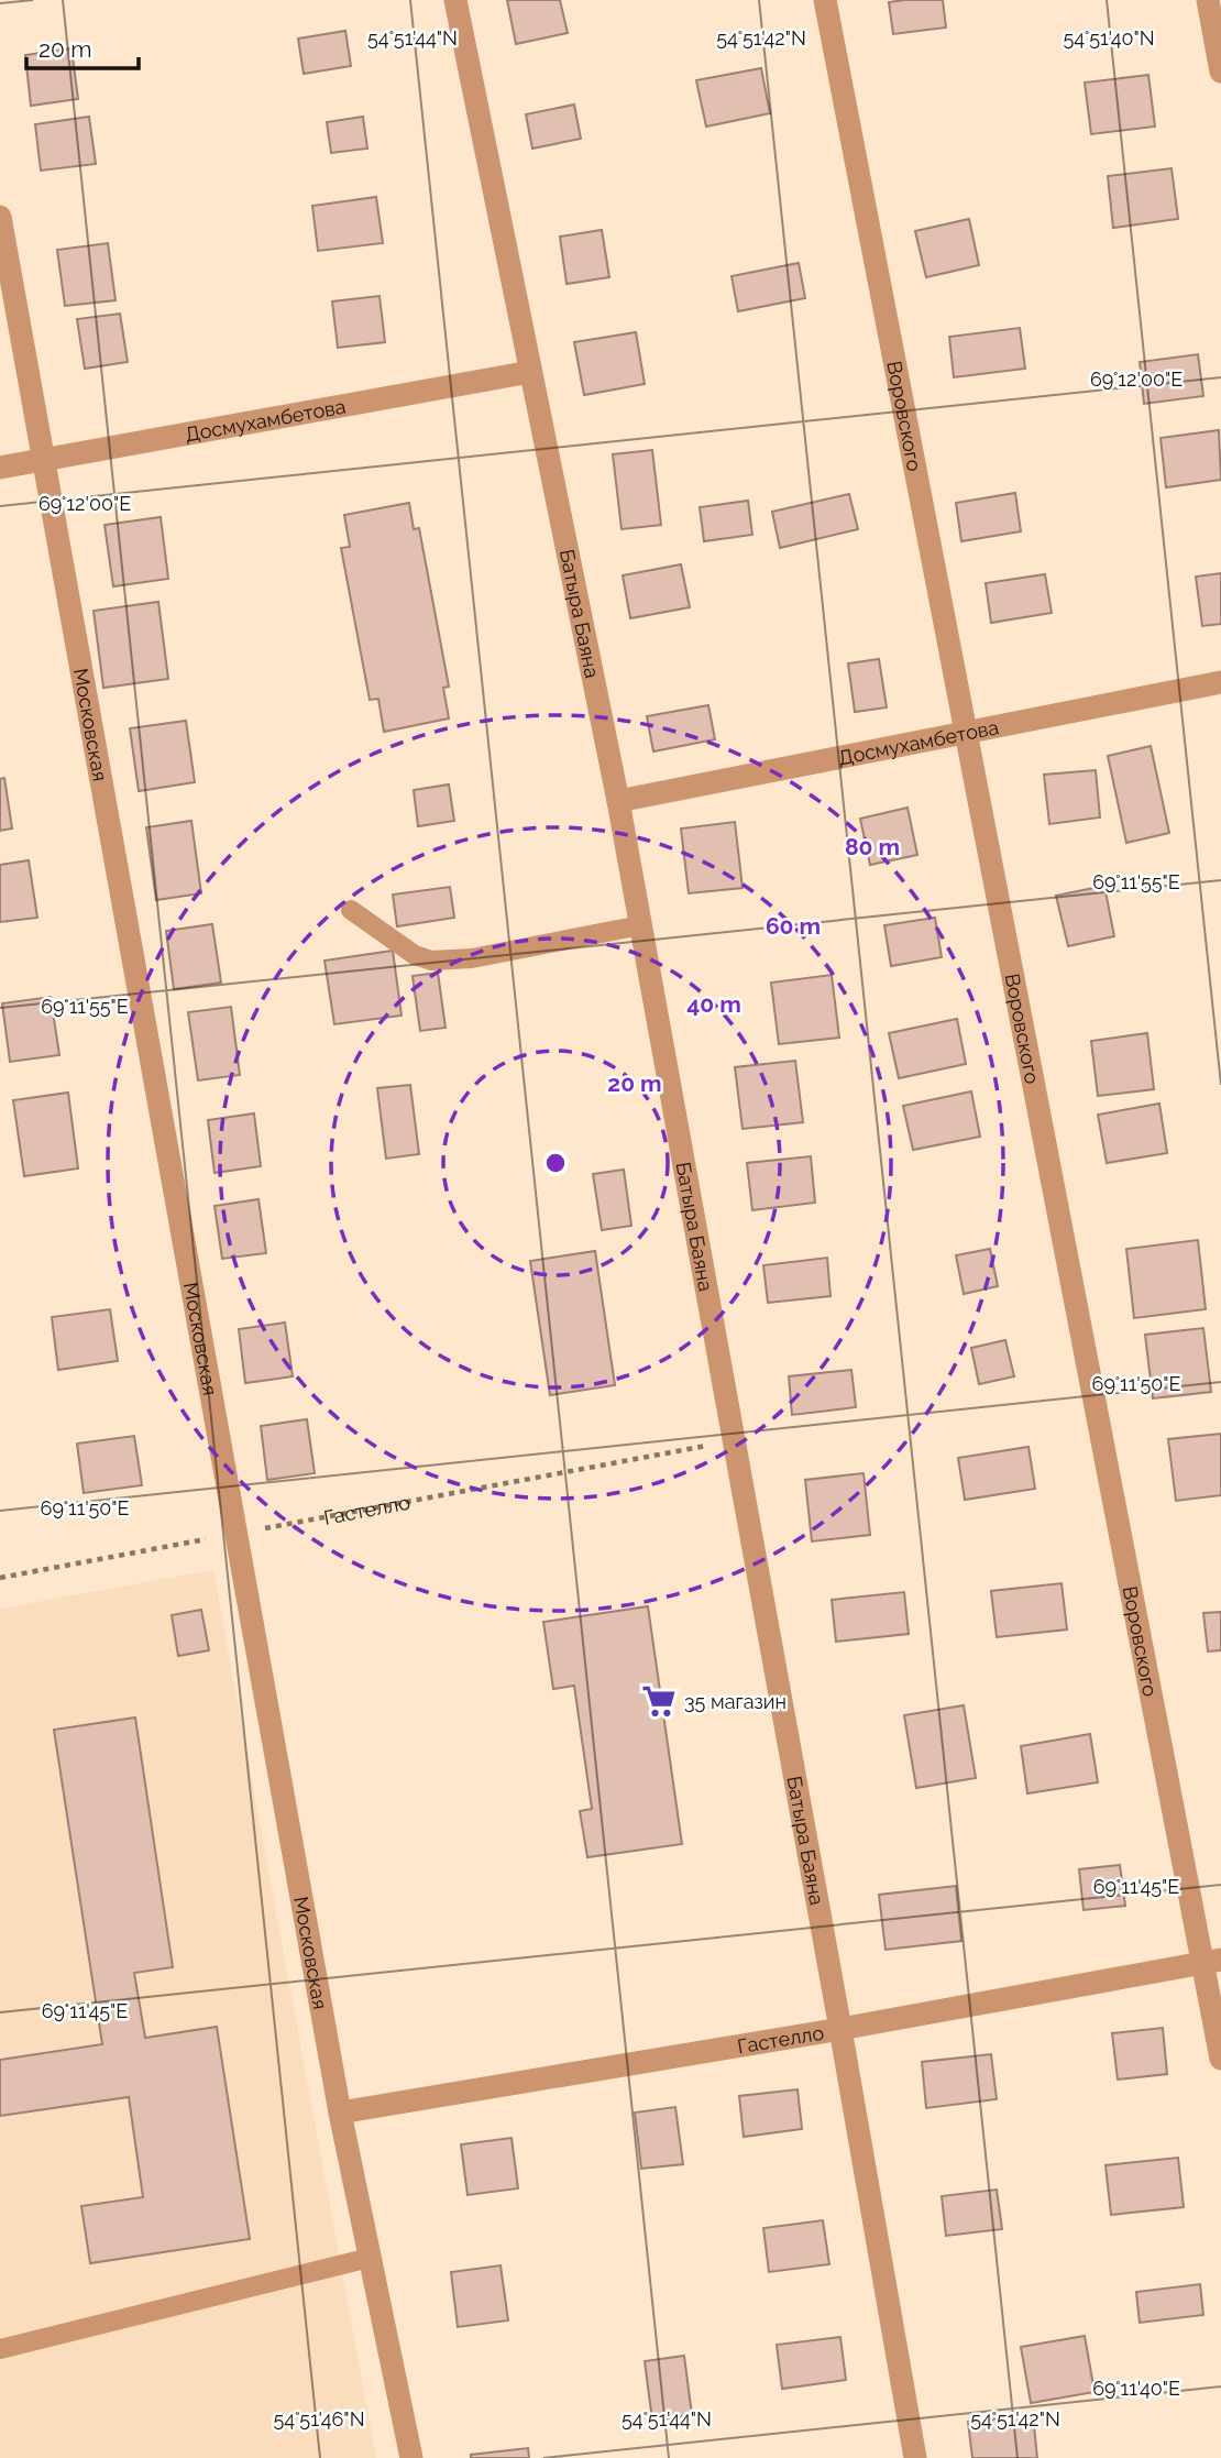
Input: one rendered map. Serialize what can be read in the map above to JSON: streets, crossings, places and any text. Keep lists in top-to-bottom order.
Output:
{
  "streets": {
    "street": [
      "Воровского",
      "Досмухамбетова",
      "Батыра Баяна",
      "Московская",
      "Гастелло"
    ]
  },
  "crossings": [
    ["Воровского", "Досмухамбетова"],
    ["Воровского", "Гастелло"],
    ["Досмухамбетова", "Батыра Баяна"],
    ["Досмухамбетова", "Московская"],
    ["Батыра Баяна", "Гастелло"],
    ["Московская", "Гастелло"]
  ],
  "places": {
    "supermarket": ["35 магазин"]
  },
  "scale_bar": "20 m",
  "coordinates": [
    "54°51'44\"N",
    "54°51'42\"N",
    "54°51'40\"N",
    "69°12'00\"E",
    "69°11'55\"E",
    "69°11'50\"E",
    "69°11'45\"E",
    "69°11'40\"E",
    "54°51'46\"N"
  ],
  "rings": [
    "80 m",
    "60 m",
    "40 m",
    "20 m"
  ]
}
